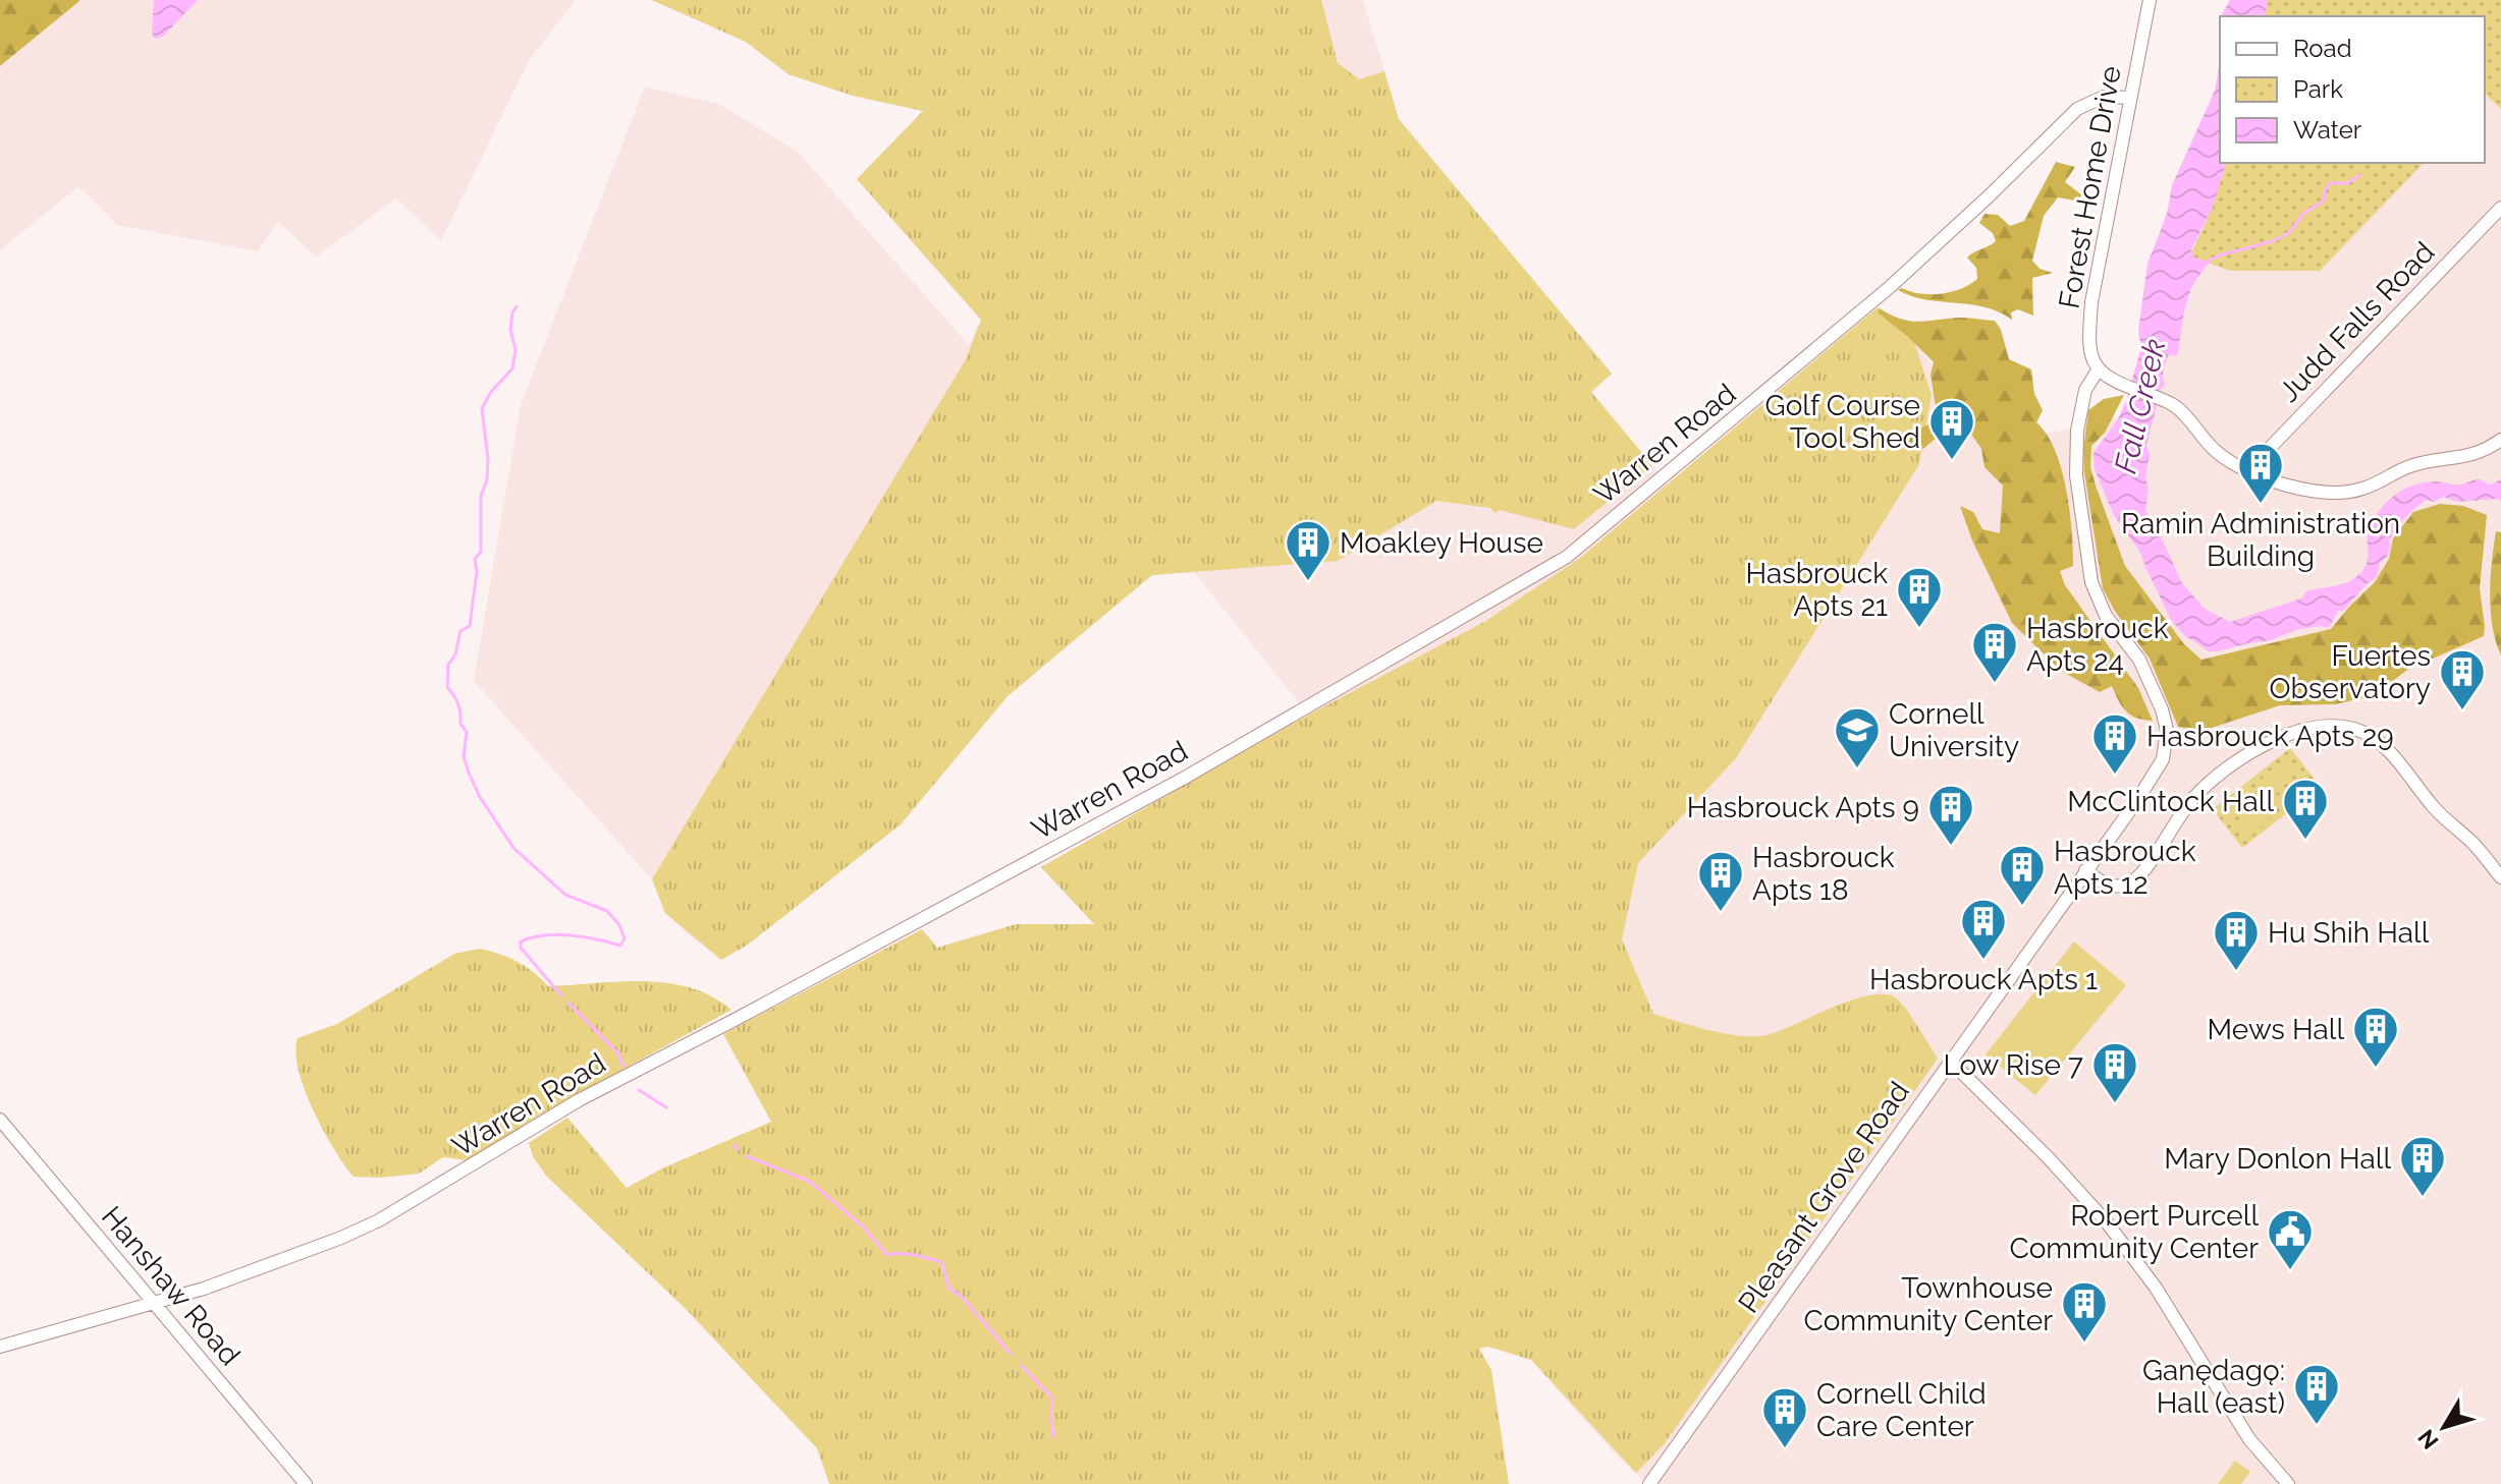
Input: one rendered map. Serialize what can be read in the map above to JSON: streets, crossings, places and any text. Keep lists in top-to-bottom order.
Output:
{
  "streets": {
    "street": [
      "Forest Home Drive",
      "Judd Falls Road",
      "Warren Road",
      "Pleasant Grove Road",
      "Hanshaw Road"
    ]
  },
  "crossings": [
    ["Forest Home Drive", "Warren Road"],
    ["Forest Home Drive", "Pleasant Grove Road"],
    ["Warren Road", "Hanshaw Road"]
  ],
  "water": ["Fall Creek"],
  "places": {
    "building": [
      "Golf Course Tool Shed",
      "Ramin Administration Building",
      "Moakley House",
      "Hasbrouck Apts 21",
      "Hasbrouck Apts 24",
      "Fuertes Observatory",
      "Hasbrouck Apts 29",
      "McClintock Hall",
      "Hasbrouck Apts 9",
      "Hasbrouck Apts 12",
      "Hasbrouck Apts 18",
      "Hasbrouck Apts 1",
      "Hu Shih Hall",
      "Mews Hall",
      "Low Rise 7",
      "Mary Donlon Hall",
      "Townhouse Community Center",
      "Ganędagǫ: Hall (east)",
      "Cornell Child Care Center"
    ],
    "school or university": ["Cornell University"],
    "public building": ["Robert Purcell Community Center"]
  },
  "legend": ["Road", "Park", "Water"],
  "north": "bottom left"
}
